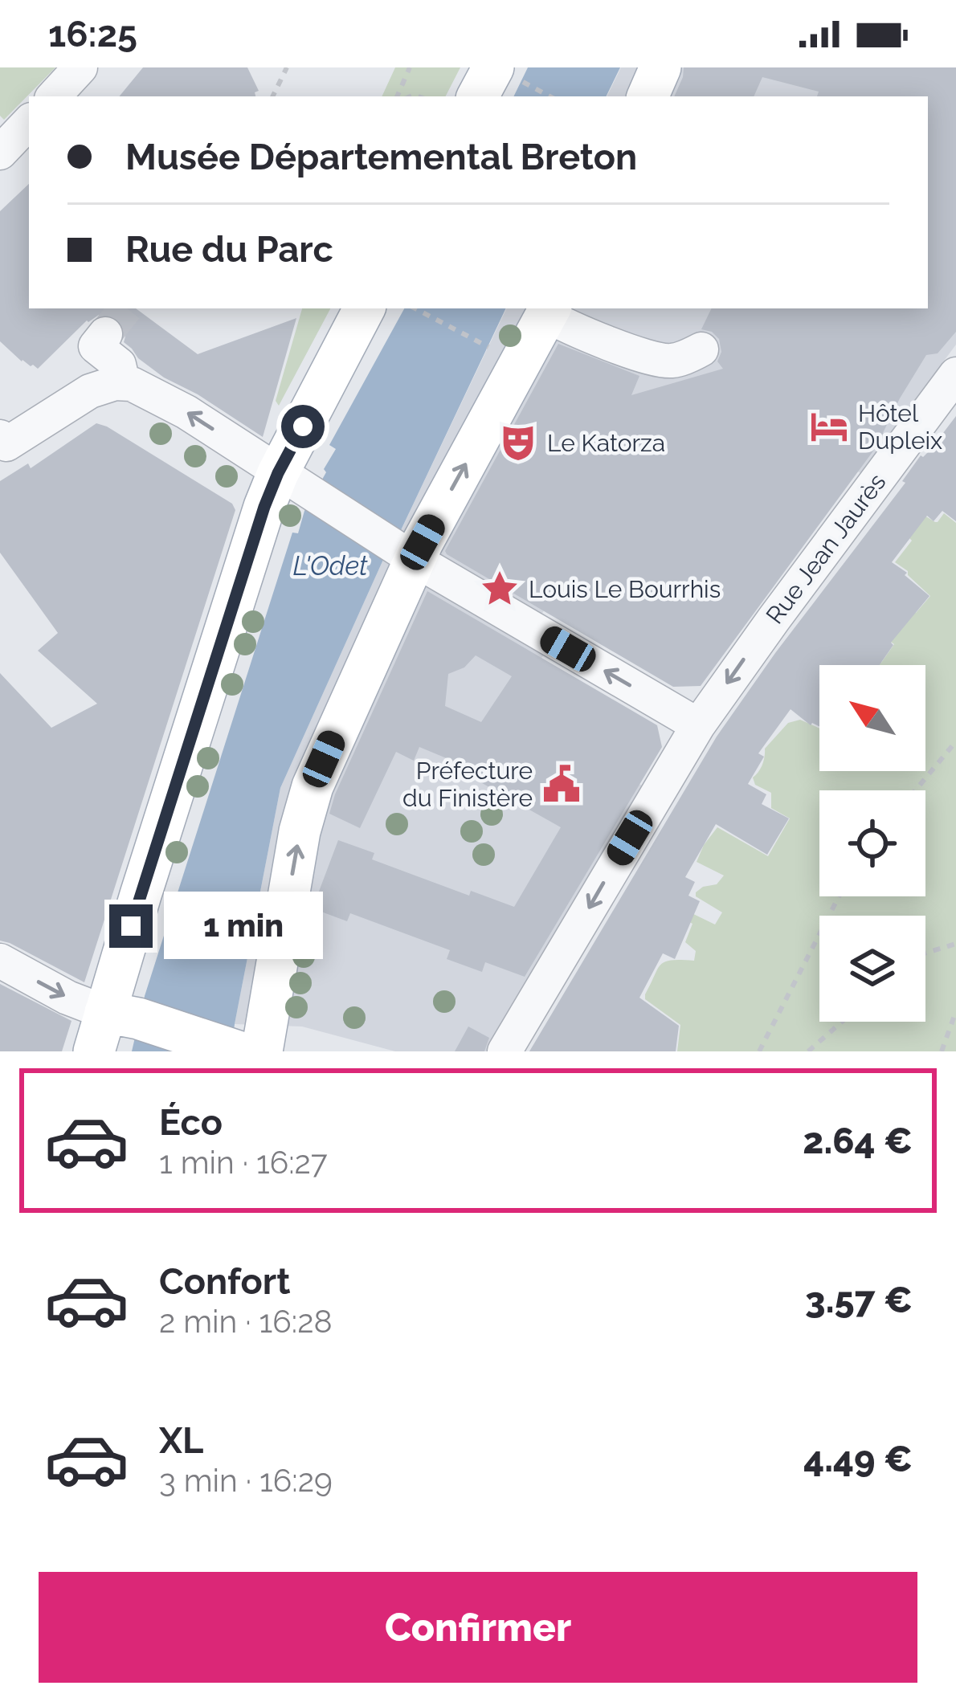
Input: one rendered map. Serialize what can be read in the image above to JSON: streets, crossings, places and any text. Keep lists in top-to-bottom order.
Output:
{
  "streets": {
    "street": ["Rue Jean Jaurès"]
  },
  "one_way": ["Rue Jean Jaurès"],
  "water": ["L'Odet"],
  "places": {
    "hotel": ["Hôtel Dupleix"],
    "theatre": ["Le Katorza"],
    "place": ["Louis Le Bourrhis"],
    "public building": ["Préfecture du Finistère"]
  },
  "north": "top left",
  "page": {
    "status": "16:25",
    "banner": ["Musée Départemental Breton", "Rue du Parc"],
    "bubble": "1 min",
    "list": [
      {
        "name": "Éco",
        "note": "1 min · 16:27",
        "value": "2.64 €"
      },
      {
        "name": "Confort",
        "note": "2 min · 16:28",
        "value": "3.57 €"
      },
      {
        "name": "XL",
        "note": "3 min · 16:29",
        "value": "4.49 €"
      }
    ],
    "buttons": "Confirmer"
  }
}
